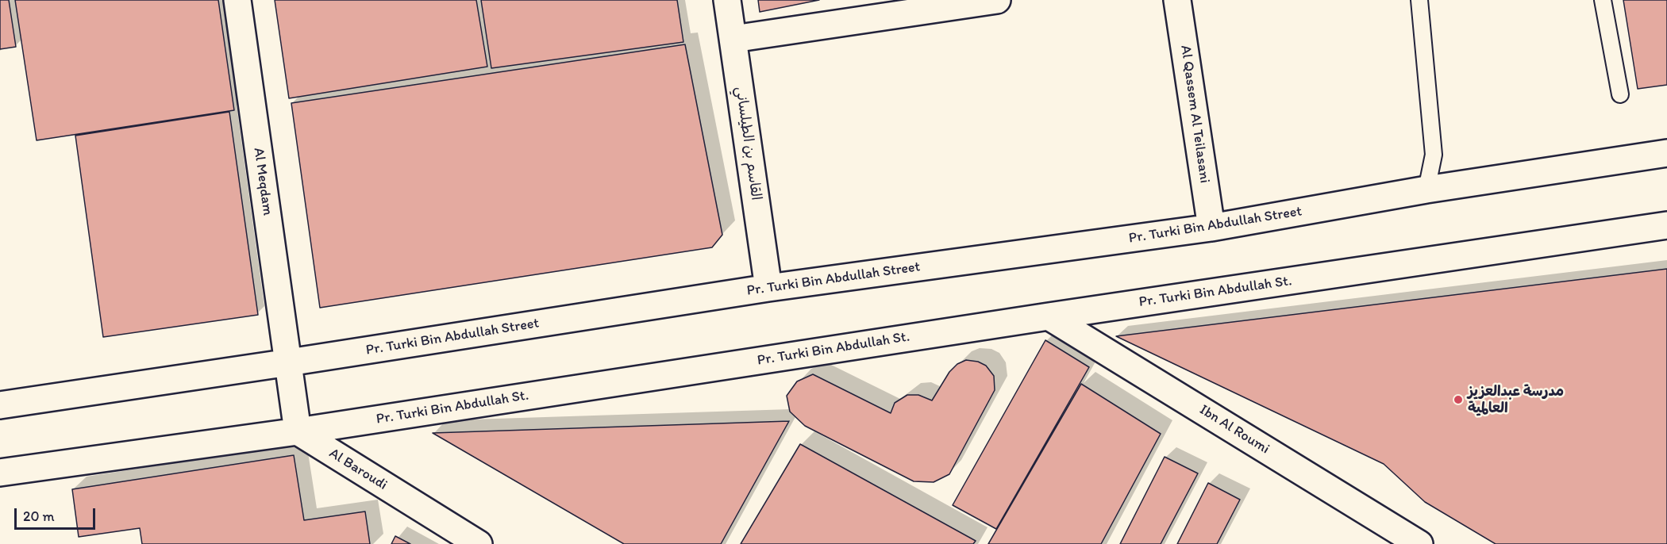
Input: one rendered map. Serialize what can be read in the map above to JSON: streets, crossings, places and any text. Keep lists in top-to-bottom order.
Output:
{
  "streets": {
    "street": [
      "Al Qassem Al Teilasani",
      "القاسم بن الطيلساني",
      "Al Meqdam",
      "Pr. Turki Bin Abdullah Street",
      "Pr. Turki Bin Abdullah St.",
      "Ibn Al Roumi",
      "Al Baroudi"
    ]
  },
  "crossings": [
    ["Al Qassem Al Teilasani", "Pr. Turki Bin Abdullah Street"],
    ["القاسم بن الطيلساني", "Pr. Turki Bin Abdullah Street"],
    ["Al Meqdam", "Pr. Turki Bin Abdullah Street"],
    ["Pr. Turki Bin Abdullah St.", "Ibn Al Roumi"],
    ["Pr. Turki Bin Abdullah St.", "Al Baroudi"]
  ],
  "places": ["مدرسة عبدالعزيز العالمية"],
  "scale_bar": "20 m"
}
